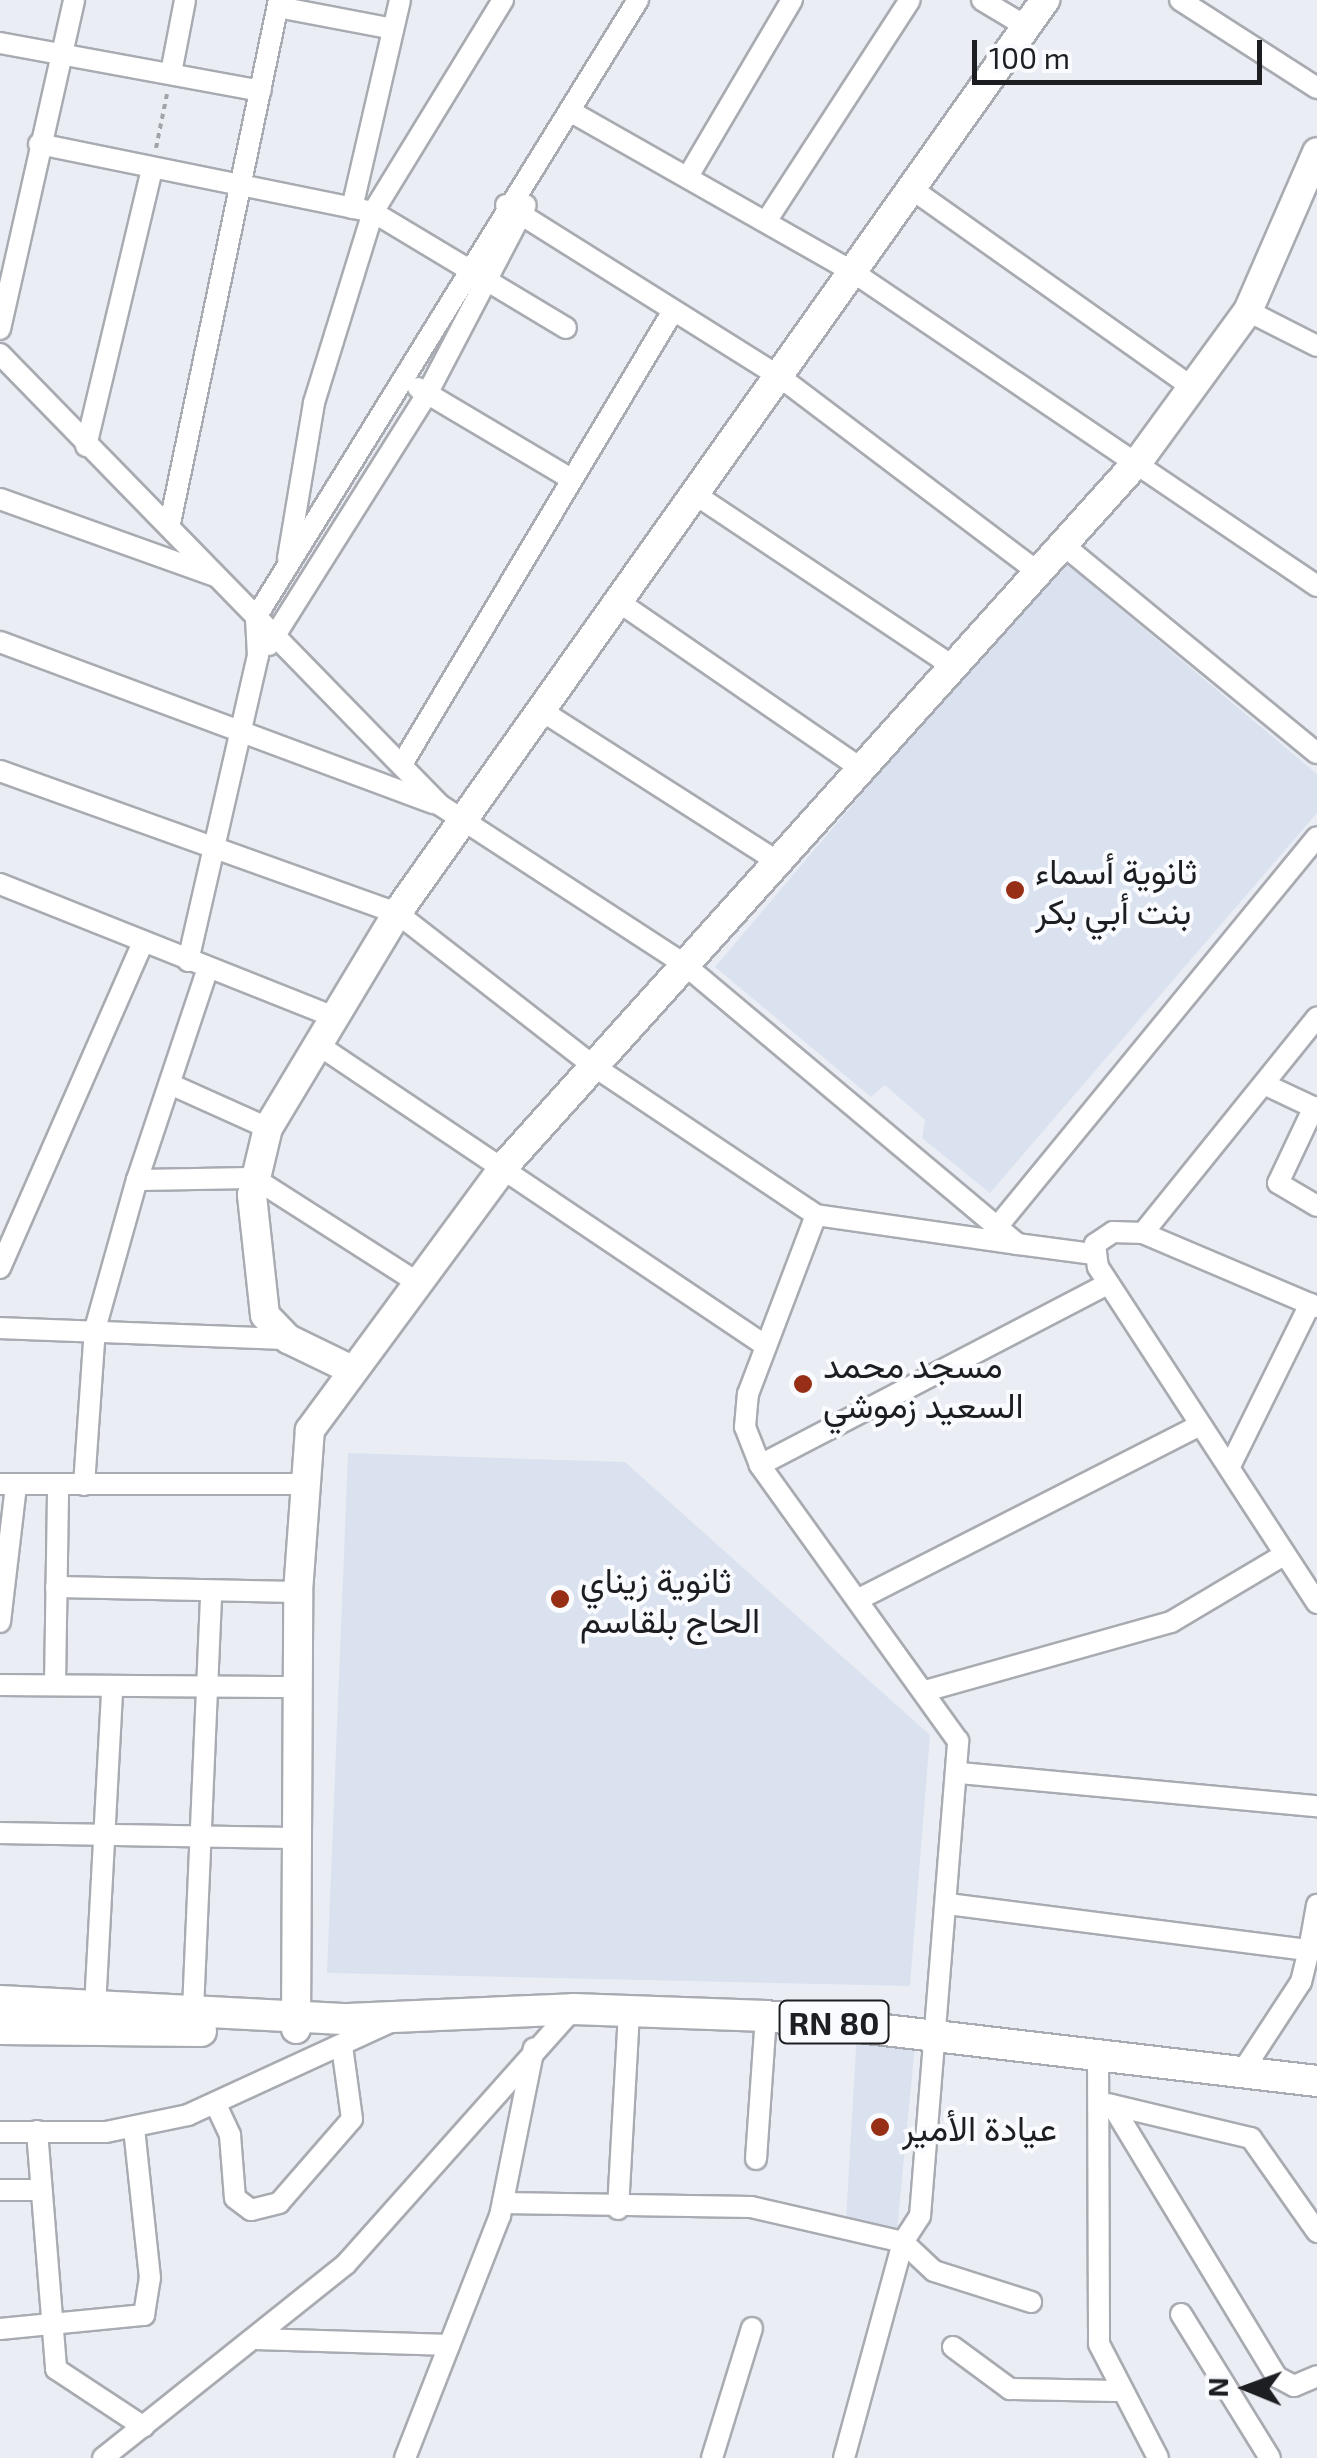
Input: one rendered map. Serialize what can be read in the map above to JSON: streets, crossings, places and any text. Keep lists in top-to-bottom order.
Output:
{
  "streets": {
    "main road": ["RN 80"]
  },
  "places": [
    "ثانوية أسماء بنت أبي بكر",
    "مسجد محمد السعيد زموشي",
    "ثانوية زيناي الحاج بلقاسم",
    "عيادة الأمير"
  ],
  "scale_bar": "100 m",
  "north": "left"
}
